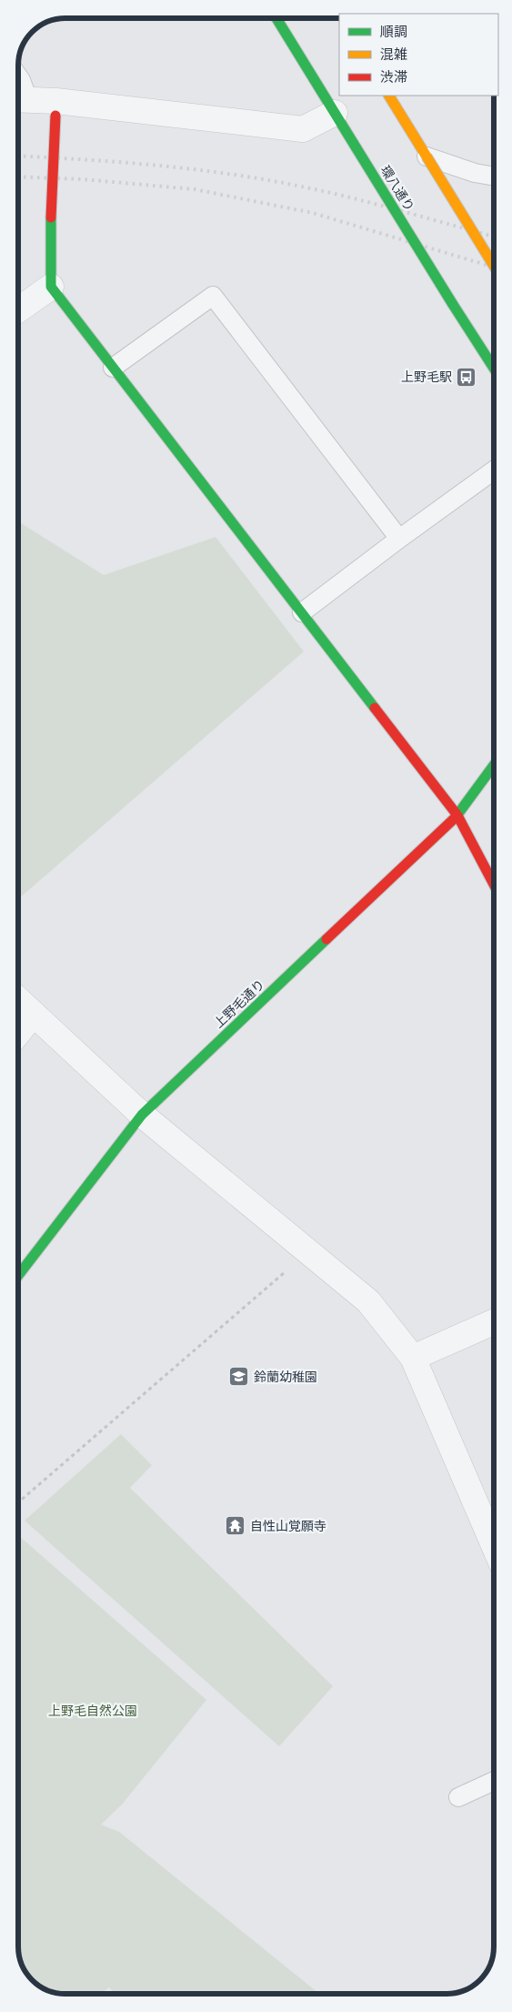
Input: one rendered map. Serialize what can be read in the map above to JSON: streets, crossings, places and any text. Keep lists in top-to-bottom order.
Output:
{
  "streets": {
    "main road": ["環八通り", "上野毛通り"]
  },
  "parks": ["上野毛自然公園"],
  "places": {
    "bus stop": ["上野毛駅"],
    "school or university": ["鈴蘭幼稚園"],
    "temple": ["自性山覚願寺"]
  },
  "legend": ["順調", "混雑", "渋滞"]
}
